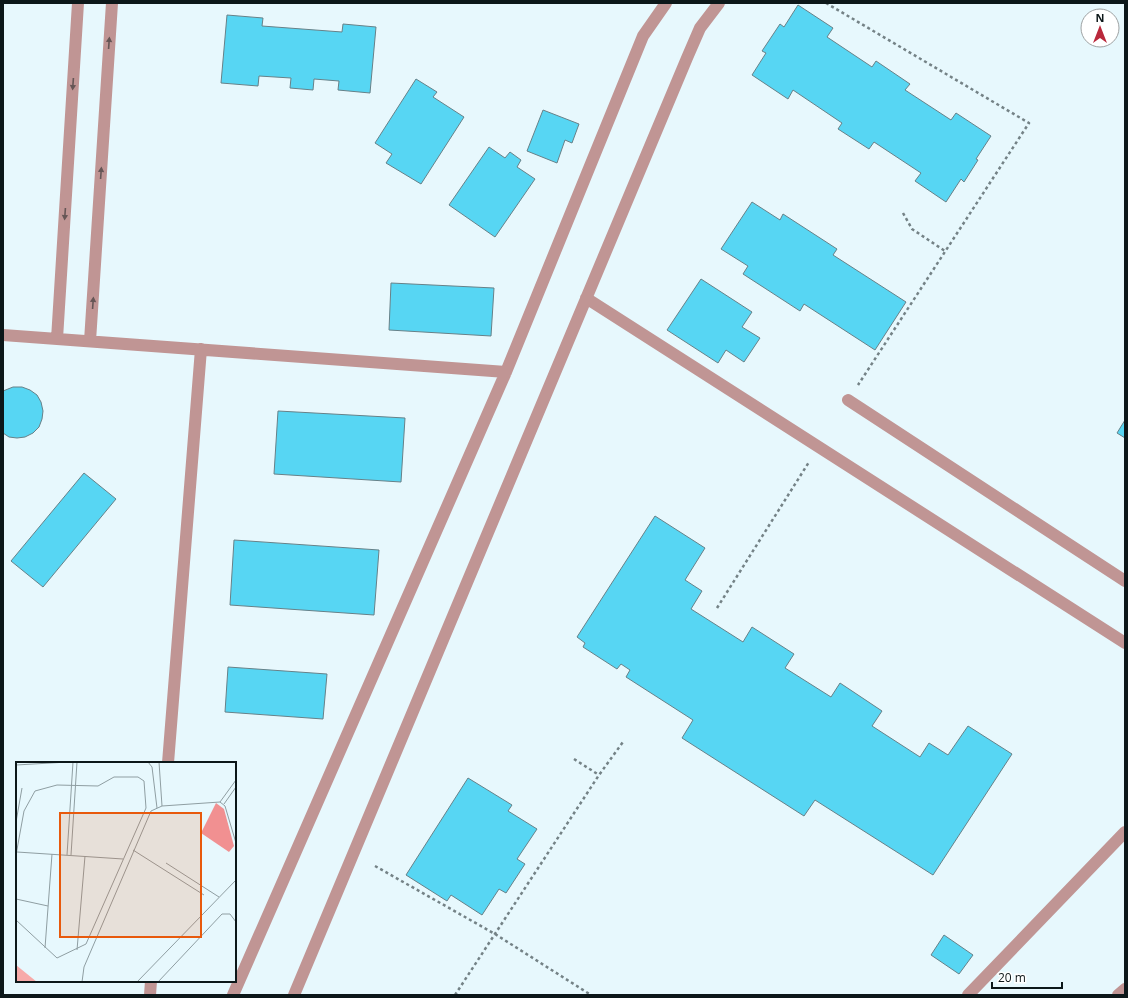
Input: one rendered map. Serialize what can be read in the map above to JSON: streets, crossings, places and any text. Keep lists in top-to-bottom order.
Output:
{
  "scale_bar": "20 m",
  "north": "top"
}
